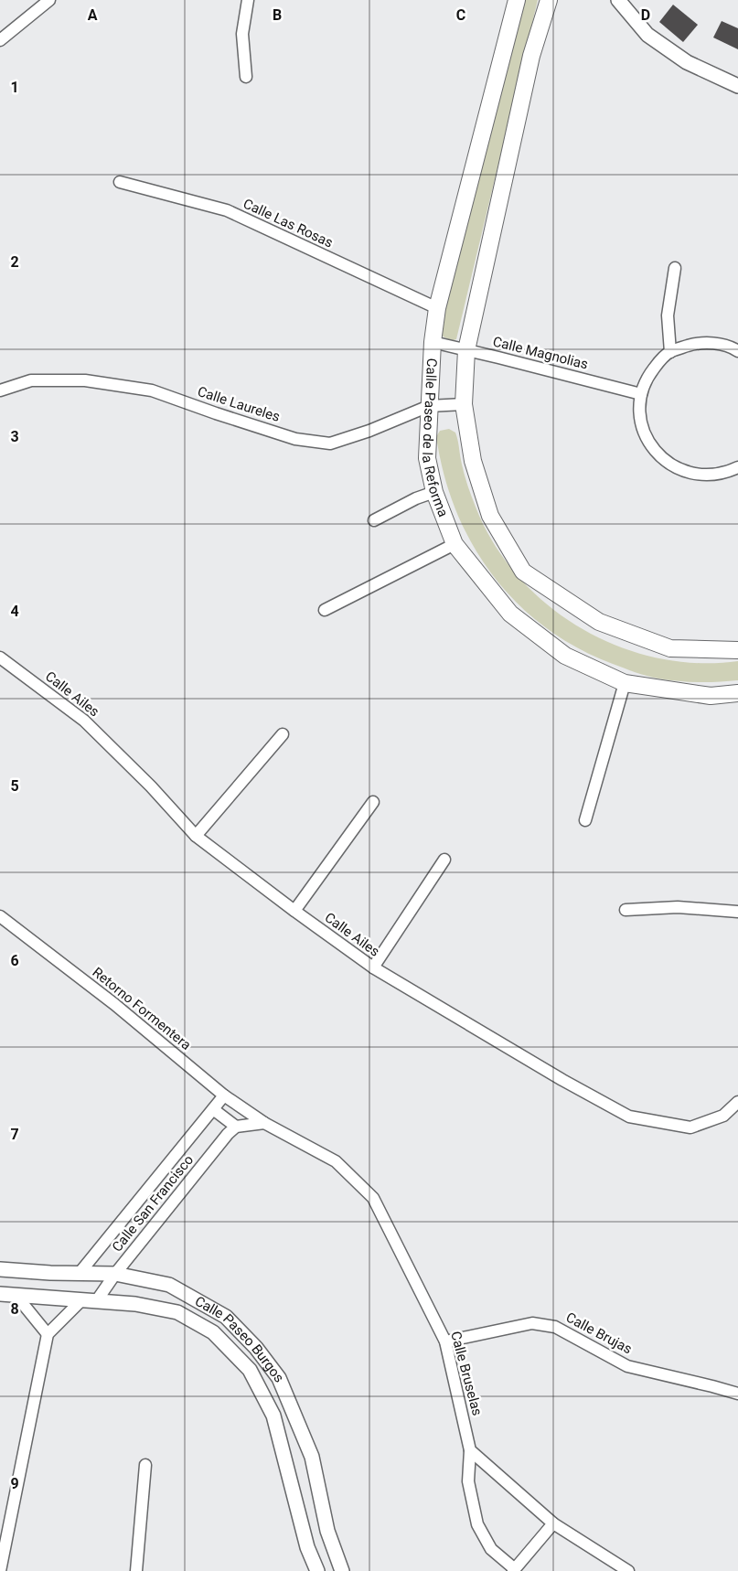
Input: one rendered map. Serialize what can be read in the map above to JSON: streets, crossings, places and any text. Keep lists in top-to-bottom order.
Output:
{
  "streets": {
    "main road": ["Calle Paseo de la Reforma"],
    "street": [
      "Calle Las Rosas",
      "Calle Magnolias",
      "Calle Laureles",
      "Calle Ailes",
      "Retorno Formentera",
      "Calle San Francisco",
      "Calle Brujas",
      "Calle Paseo Burgos",
      "Calle Bruselas"
    ]
  },
  "crossings": [
    ["Calle Las Rosas", "Calle Paseo de la Reforma"],
    ["Calle Magnolias", "Calle Paseo de la Reforma"],
    ["Calle Laureles", "Calle Paseo de la Reforma"],
    ["Retorno Formentera", "Calle San Francisco"],
    ["Retorno Formentera", "Calle Bruselas"],
    ["Calle San Francisco", "Calle Paseo Burgos"],
    ["Calle Brujas", "Calle Bruselas"]
  ],
  "grid": {
    "columns": [
      "A",
      "B",
      "C",
      "D"
    ],
    "rows": [
      "1",
      "2",
      "3",
      "4",
      "5",
      "6",
      "7",
      "8",
      "9"
    ]
  }
}
